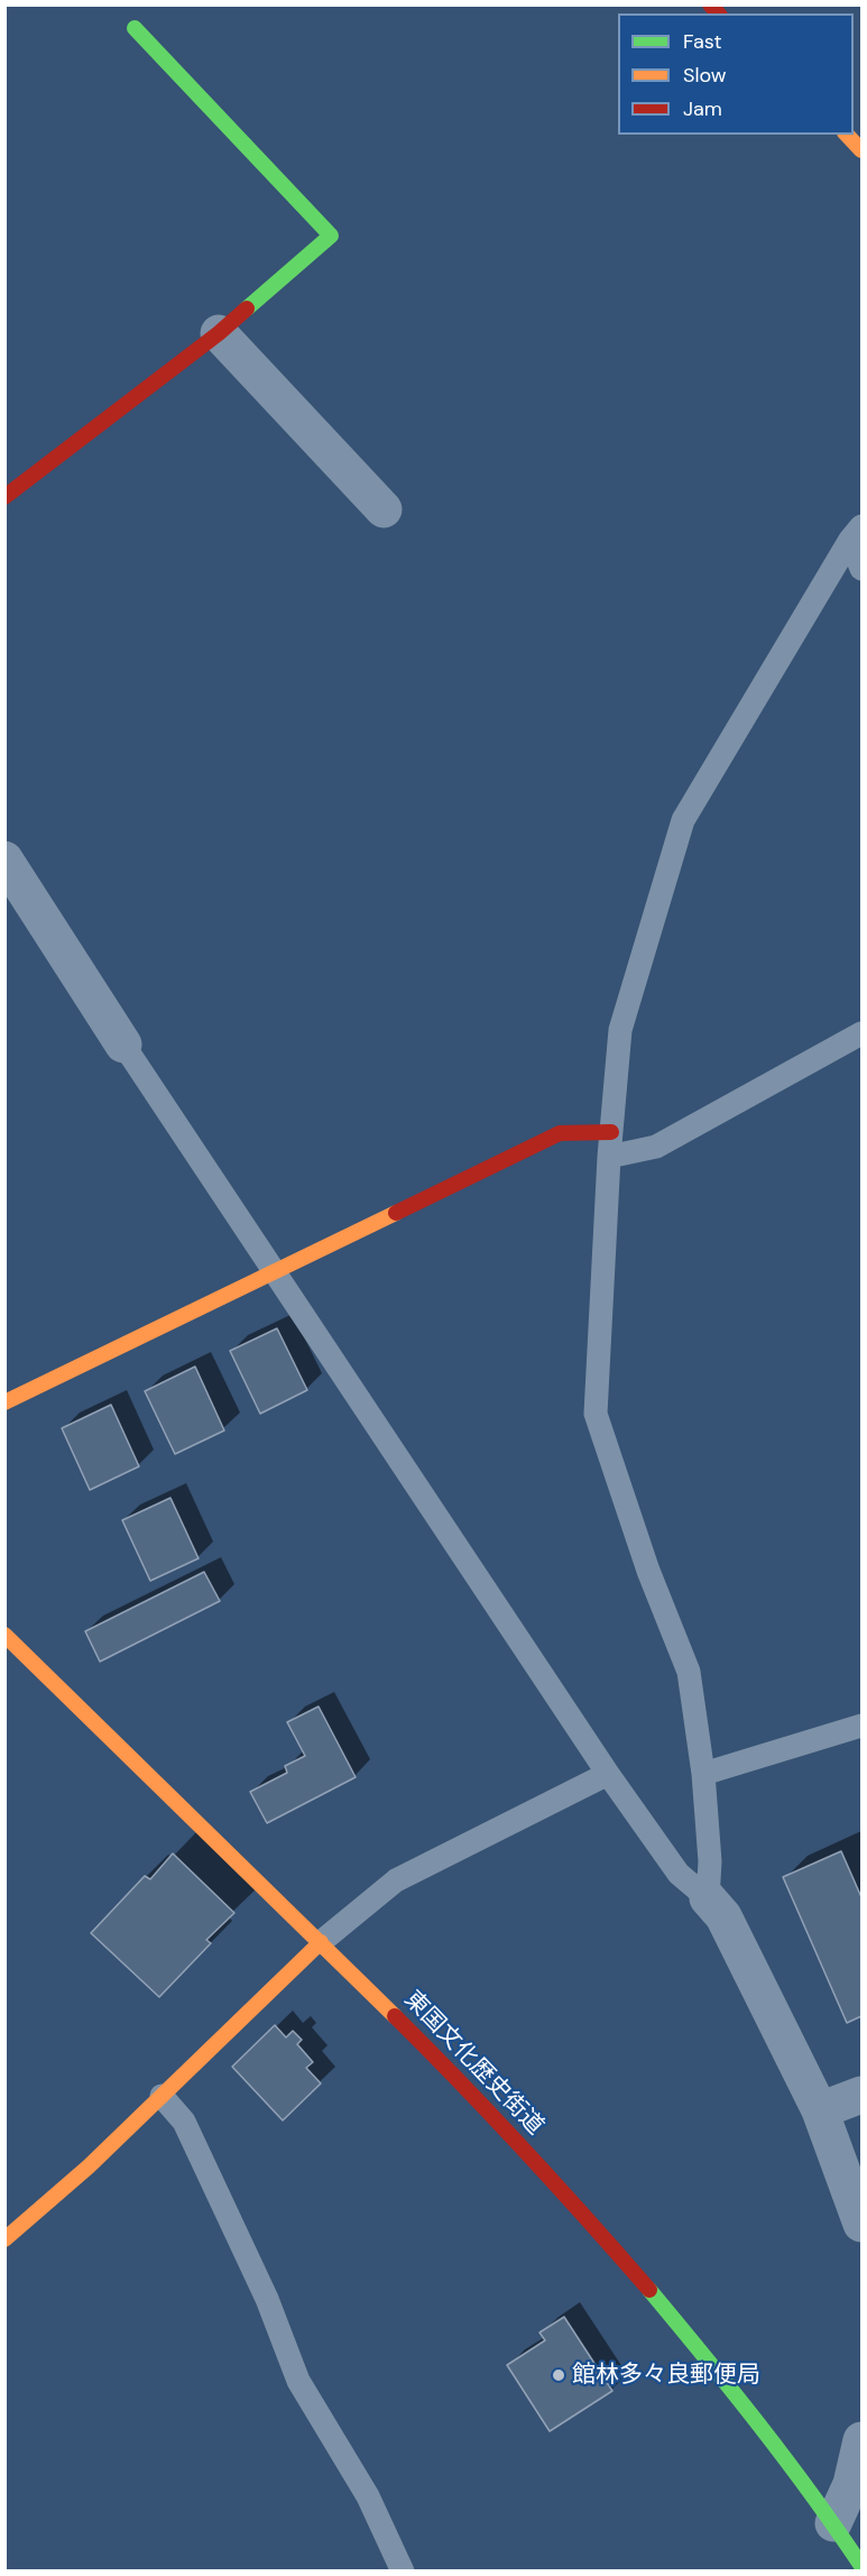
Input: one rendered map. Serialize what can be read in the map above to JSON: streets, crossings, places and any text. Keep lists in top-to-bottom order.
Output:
{
  "streets": {
    "main road": ["東国文化歴史街道"]
  },
  "places": ["館林多々良郵便局"],
  "legend": ["Fast", "Slow", "Jam"]
}
